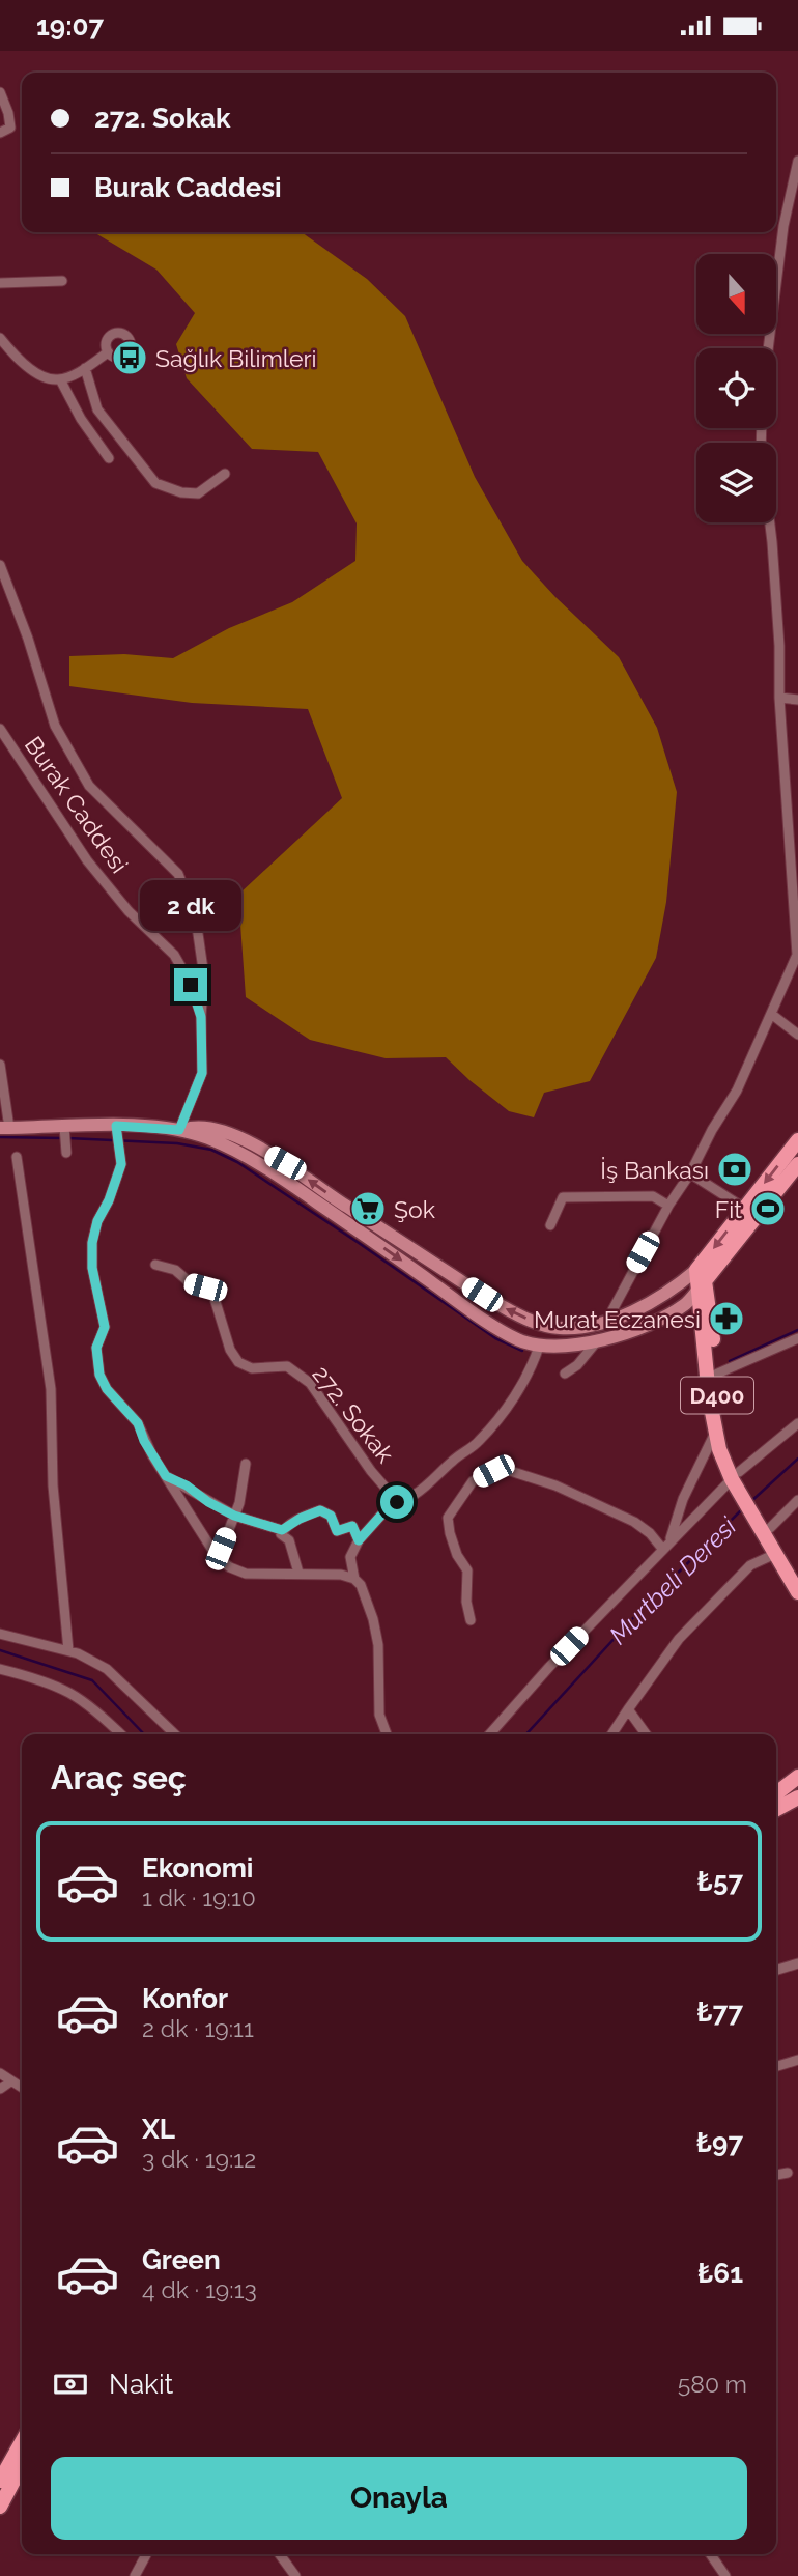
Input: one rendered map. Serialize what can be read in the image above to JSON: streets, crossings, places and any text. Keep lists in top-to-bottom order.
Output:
{
  "streets": {
    "main road": ["D400"],
    "street": ["Burak Caddesi", "272. Sokak"]
  },
  "water": ["Murtbeli Deresi"],
  "places": {
    "bus stop": ["Sağlık Bilimleri"],
    "bank": ["İş Bankası"],
    "supermarket": ["Şok"],
    "sports": ["Fit"],
    "pharmacy": ["Murat Eczanesi"]
  },
  "north": "bottom",
  "page": {
    "status": "19:07",
    "banner": ["272. Sokak", "Burak Caddesi"],
    "bubble": "2 dk",
    "heading": "Araç seç",
    "list": [
      {
        "name": "Ekonomi",
        "note": "1 dk · 19:10",
        "value": "₺57"
      },
      {
        "name": "Konfor",
        "note": "2 dk · 19:11",
        "value": "₺77"
      },
      {
        "name": "XL",
        "note": "3 dk · 19:12",
        "value": "₺97"
      },
      {
        "name": "Green",
        "note": "4 dk · 19:13",
        "value": "₺61"
      }
    ],
    "pay": ["Nakit", "580 m"],
    "buttons": "Onayla"
  }
}
